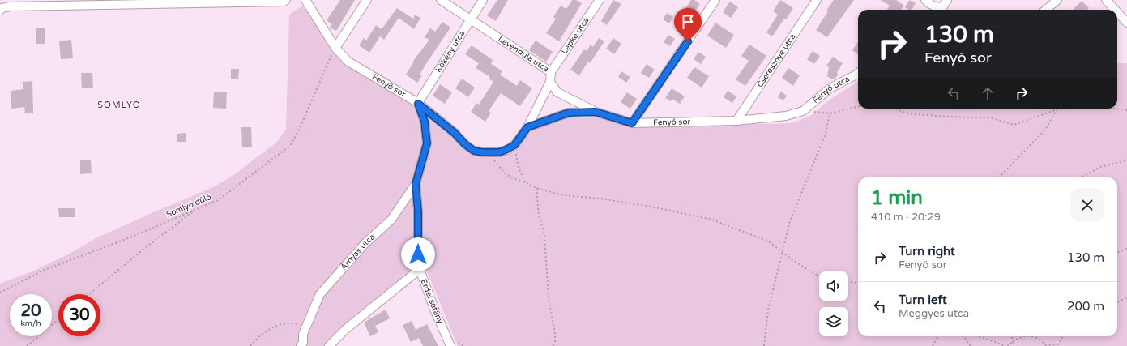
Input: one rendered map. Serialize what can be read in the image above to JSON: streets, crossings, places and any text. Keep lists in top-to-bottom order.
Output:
{
  "streets": {
    "street": [
      "Lepke utca",
      "Kökény utca",
      "Levendula utca",
      "Cseresznye utca",
      "Fenyő sor",
      "Fenyő utca",
      "Árnyas utca",
      "Erdei sétány"
    ],
    "path": ["Somlyó dűlő"]
  },
  "crossings": [
    ["Lepke utca", "Levendula utca"],
    ["Kökény utca", "Levendula utca"],
    ["Kökény utca", "Fenyő sor"],
    ["Kökény utca", "Erdei sétány"],
    ["Levendula utca", "Fenyő sor"],
    ["Cseresznye utca", "Fenyő sor"],
    ["Fenyő sor", "Fenyő utca"],
    ["Fenyő sor", "Somlyó dűlő"],
    ["Fenyő sor", "Erdei sétány"],
    ["Árnyas utca", "Erdei sétány"]
  ],
  "districts": ["SOMLYÓ"],
  "page": {
    "turn": ["130 m", "Fenyő sor"],
    "heading": ["1 min", "410 m · 20:29"],
    "list": [
      {
        "name": "Turn right",
        "note": "Fenyő sor",
        "value": "130 m"
      },
      {
        "name": "Turn left",
        "note": "Meggyes utca",
        "value": "200 m"
      }
    ],
    "speed": "20 km/h",
    "limit": "30"
  }
}
